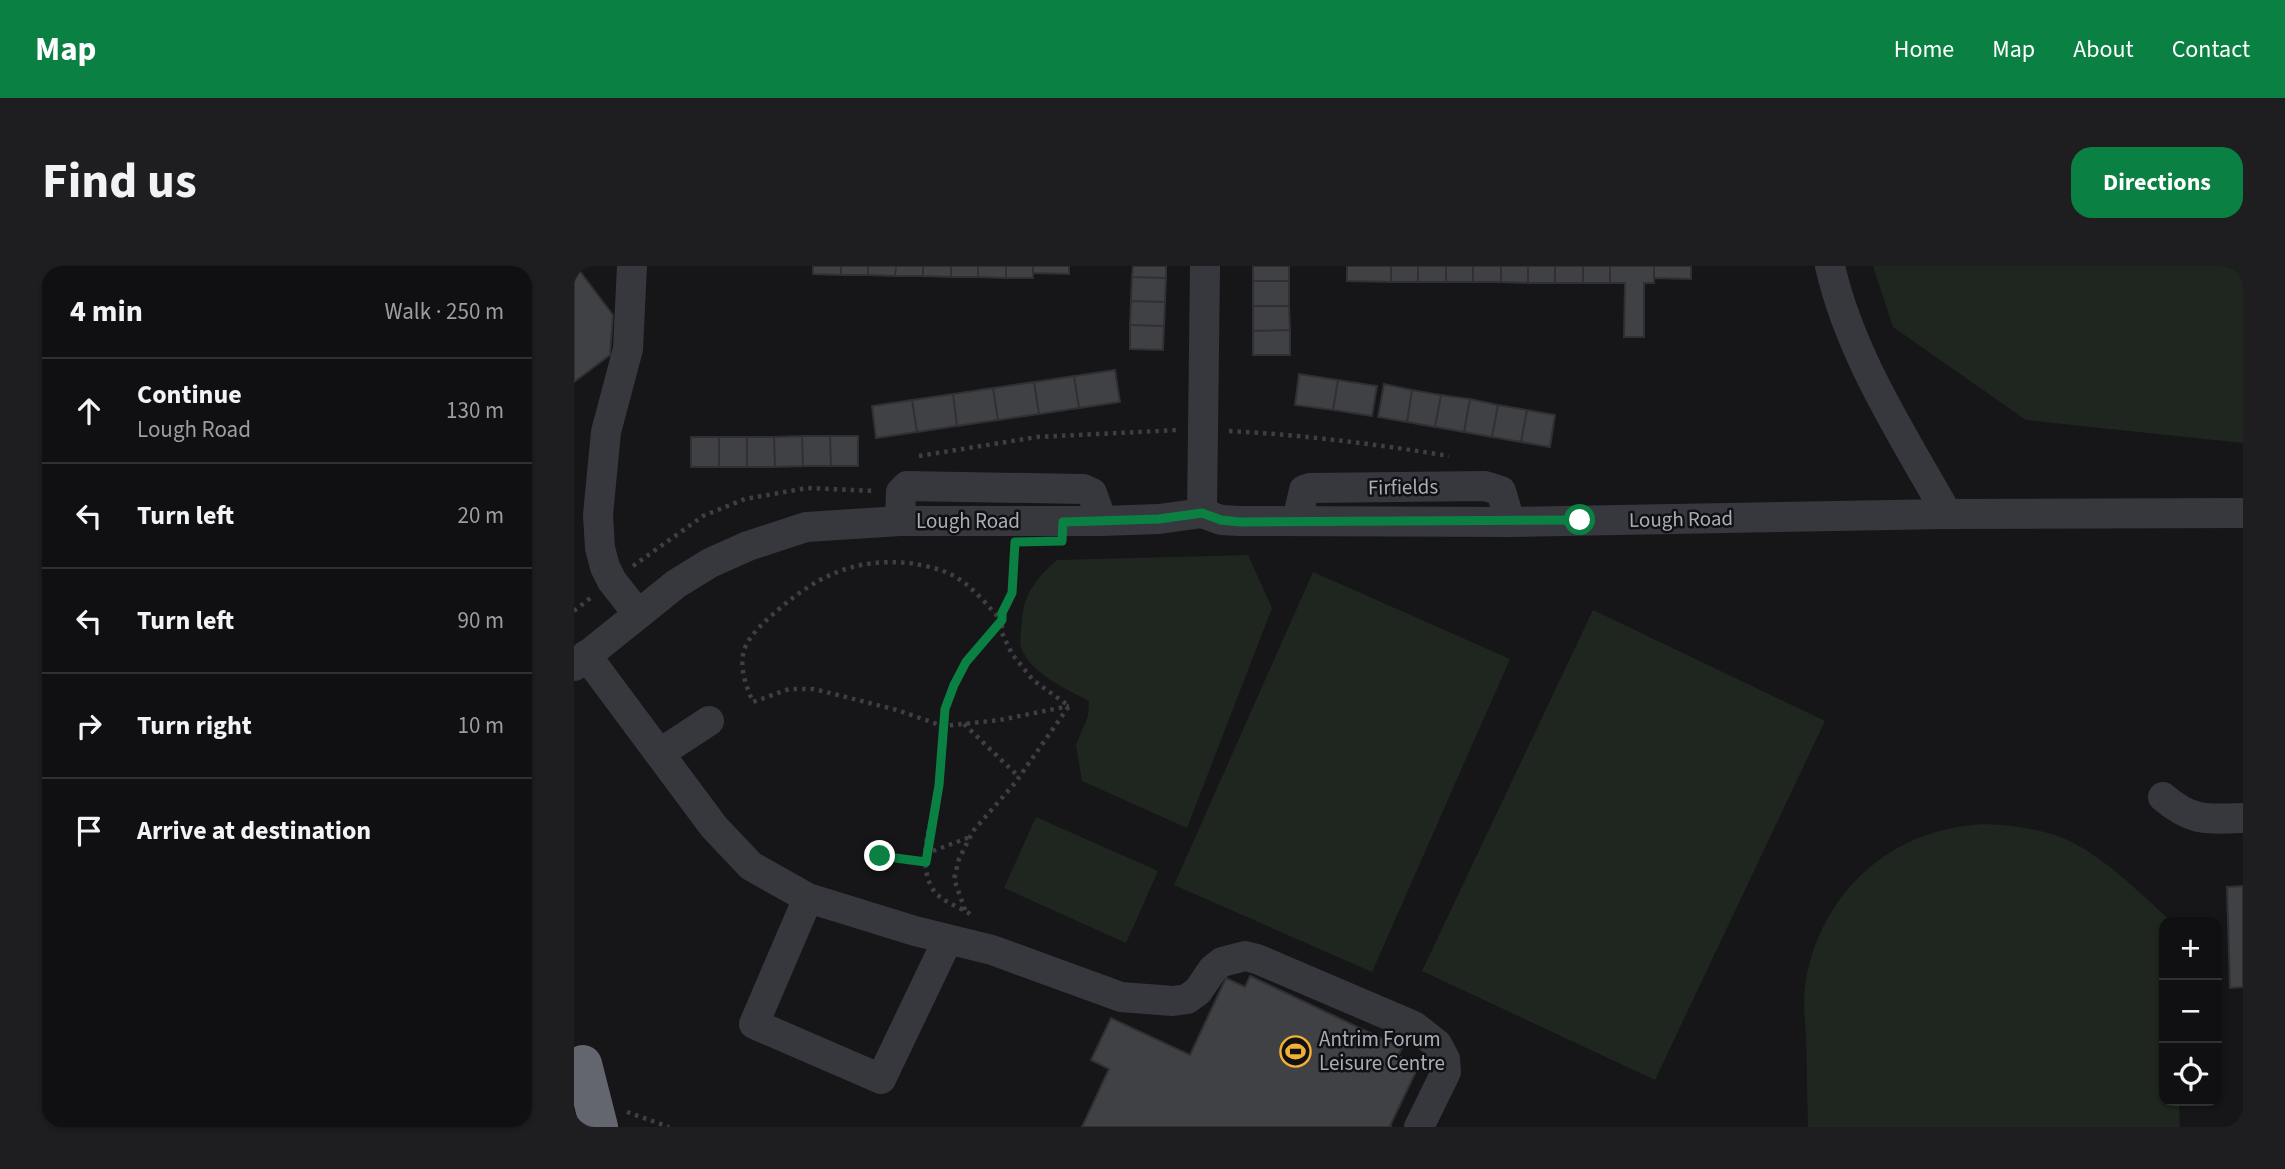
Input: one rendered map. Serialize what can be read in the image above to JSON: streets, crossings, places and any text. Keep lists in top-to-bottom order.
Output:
{
  "streets": {
    "street": ["Lough Road"]
  },
  "places": {
    "sports": ["Antrim Forum Leisure Centre"]
  },
  "page": {
    "header": "Map",
    "nav": [
      "Home",
      "Map",
      "About",
      "Contact"
    ],
    "title": "Find us",
    "buttons": "Directions",
    "heading": ["4 min", "Walk · 250 m"],
    "list": [
      ["Continue", "Lough Road", "130 m"],
      ["Turn left", "20 m"],
      ["Turn left", "90 m"],
      ["Turn right", "10 m"],
      "Arrive at destination"
    ],
    "map_buttons": ["+", "−"]
  }
}
